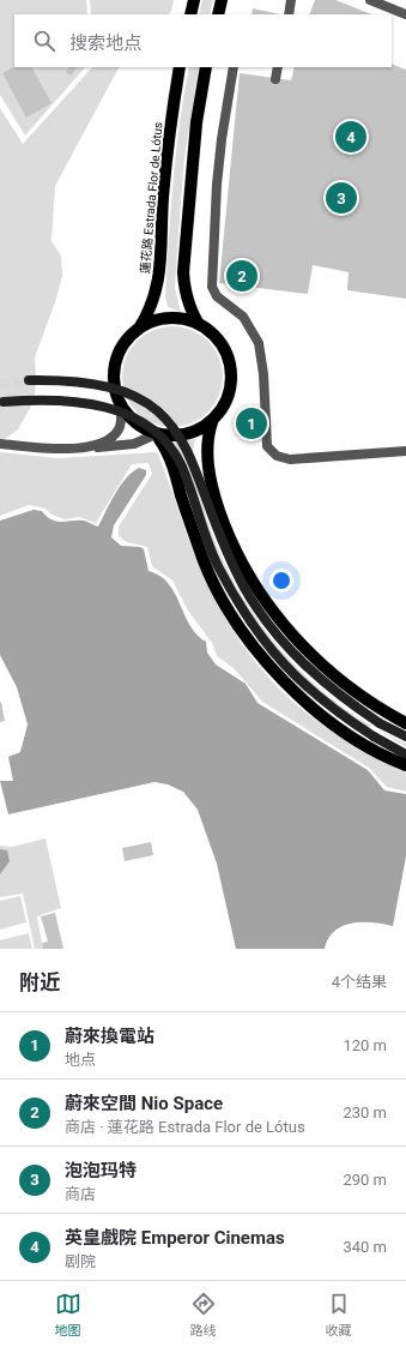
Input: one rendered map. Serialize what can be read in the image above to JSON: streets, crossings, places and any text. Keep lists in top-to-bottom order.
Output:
{
  "streets": {
    "main road": ["蓮花路 Estrada Flor de Lótus"]
  },
  "page": {
    "search": "搜索地点",
    "pins": [
      "4",
      "3",
      "2",
      "1"
    ],
    "heading": ["附近", "4个结果"],
    "list": [
      {
        "mark": "1",
        "name": "蔚來換電站",
        "note": "地点",
        "value": "120 m"
      },
      {
        "mark": "2",
        "name": "蔚來空間 Nio Space",
        "note": "商店 · 蓮花路 Estrada Flor de Lótus",
        "value": "230 m"
      },
      {
        "mark": "3",
        "name": "泡泡玛特",
        "note": "商店",
        "value": "290 m"
      },
      {
        "mark": "4",
        "name": "英皇戲院 Emperor Cinemas",
        "note": "剧院",
        "value": "340 m"
      }
    ],
    "nav": ["地图", "路线", "收藏"]
  }
}
